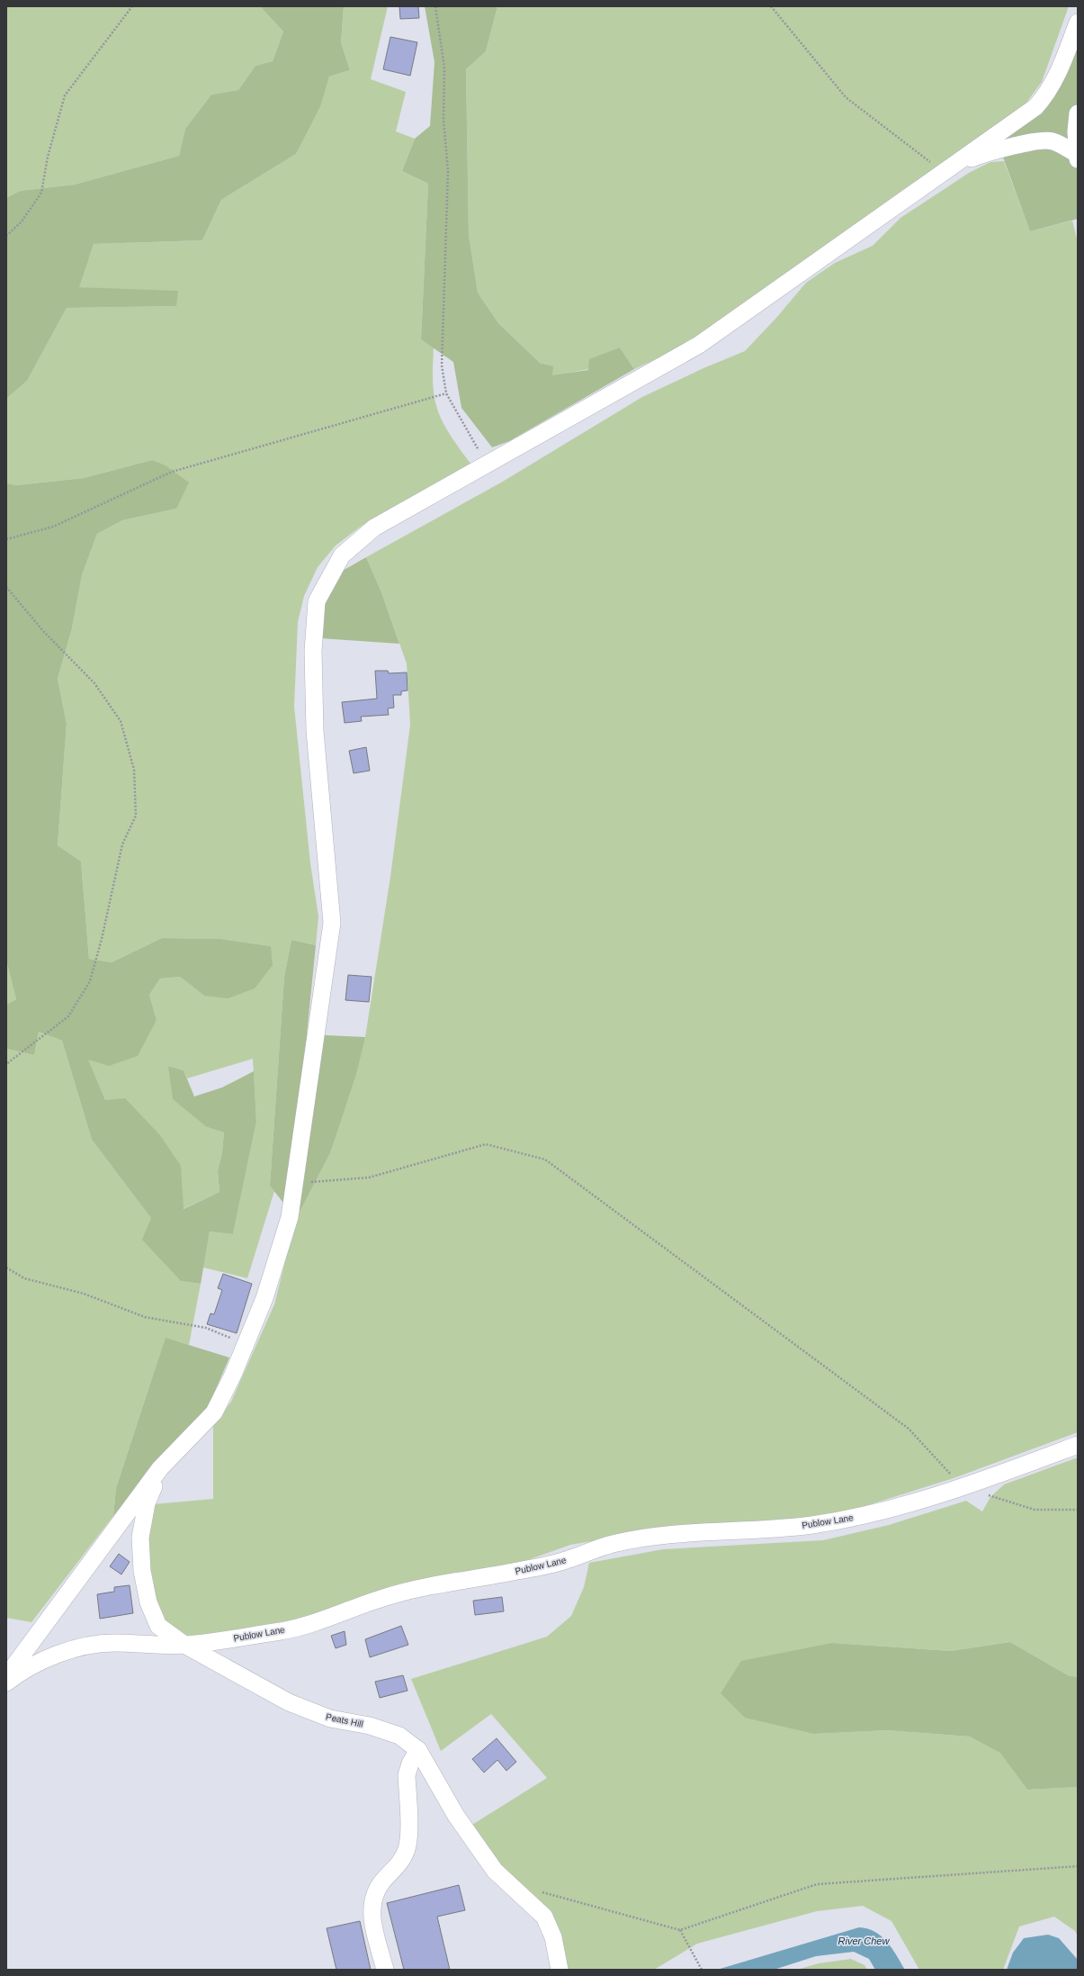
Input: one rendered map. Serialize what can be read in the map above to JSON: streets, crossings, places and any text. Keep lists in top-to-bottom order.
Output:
{
  "streets": {
    "street": ["Publow Lane", "Peats Hill"]
  },
  "crossings": [
    ["Publow Lane", "Peats Hill"]
  ],
  "water": ["River Chew"]
}
